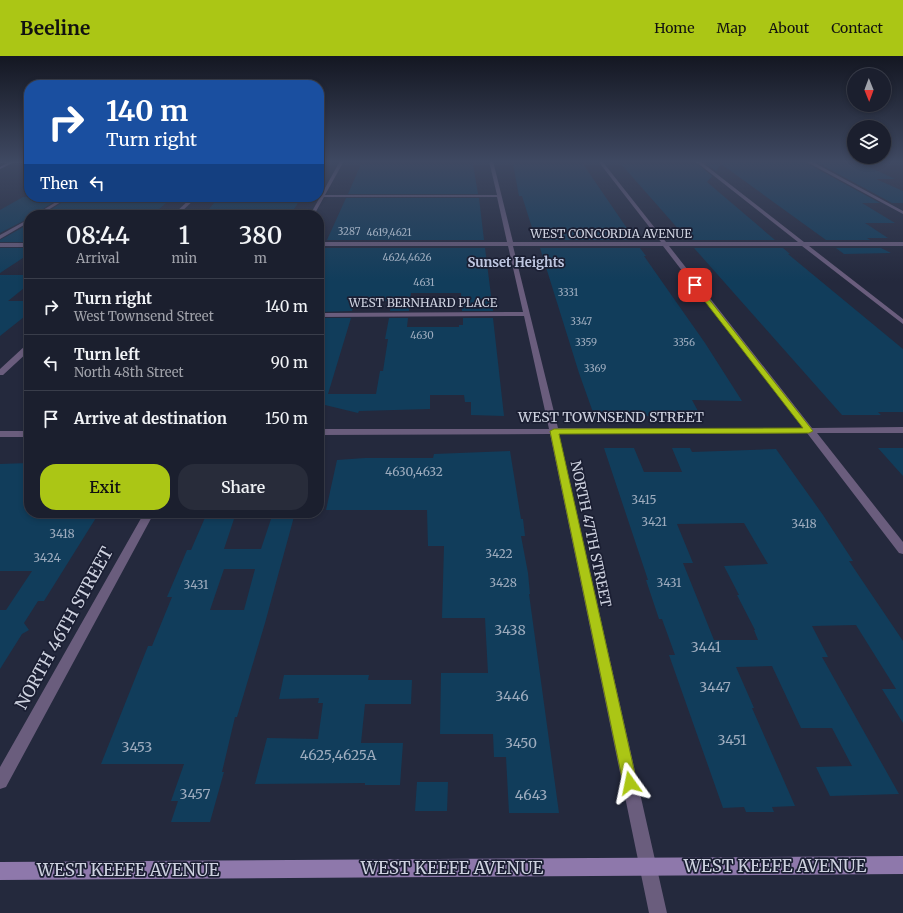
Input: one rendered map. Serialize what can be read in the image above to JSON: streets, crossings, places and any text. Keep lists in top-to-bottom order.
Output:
{
  "streets": {
    "street": [
      "WEST CONCORDIA AVENUE",
      "WEST BERNHARD PLACE",
      "WEST TOWNSEND STREET",
      "NORTH 47TH STREET",
      "NORTH 46TH STREET",
      "WEST KEEFE AVENUE"
    ]
  },
  "crossings": [
    ["WEST CONCORDIA AVENUE", "NORTH 47TH STREET"],
    ["WEST BERNHARD PLACE", "NORTH 47TH STREET"],
    ["WEST TOWNSEND STREET", "NORTH 47TH STREET"],
    ["NORTH 47TH STREET", "WEST KEEFE AVENUE"]
  ],
  "districts": ["Sunset Heights"],
  "house_numbers": [
    "3287",
    "4619,4621",
    "4624,4626",
    "4631",
    "3331",
    "3347",
    "4630",
    "3359",
    "3356",
    "3369",
    "4630,4632",
    "3415",
    "3421",
    "3418",
    "3418",
    "3422",
    "3424",
    "3428",
    "3431",
    "3431",
    "3438",
    "3441",
    "3447",
    "3446",
    "3451",
    "3450",
    "3453",
    "4625,4625A",
    "3457",
    "4643"
  ],
  "north": "bottom",
  "page": {
    "header": "Beeline",
    "nav": [
      "Home",
      "Map",
      "About",
      "Contact"
    ],
    "turn": ["140 m", "Turn right"],
    "then": "Then",
    "eta": [
      "08:44",
      "Arrival",
      "1",
      "min",
      "380",
      "m"
    ],
    "list": [
      {
        "name": "Turn right",
        "note": "West Townsend Street",
        "value": "140 m"
      },
      {
        "name": "Turn left",
        "note": "North 48th Street",
        "value": "90 m"
      },
      {
        "name": "Arrive at destination",
        "value": "150 m"
      }
    ],
    "buttons": ["Exit", "Share"]
  }
}
